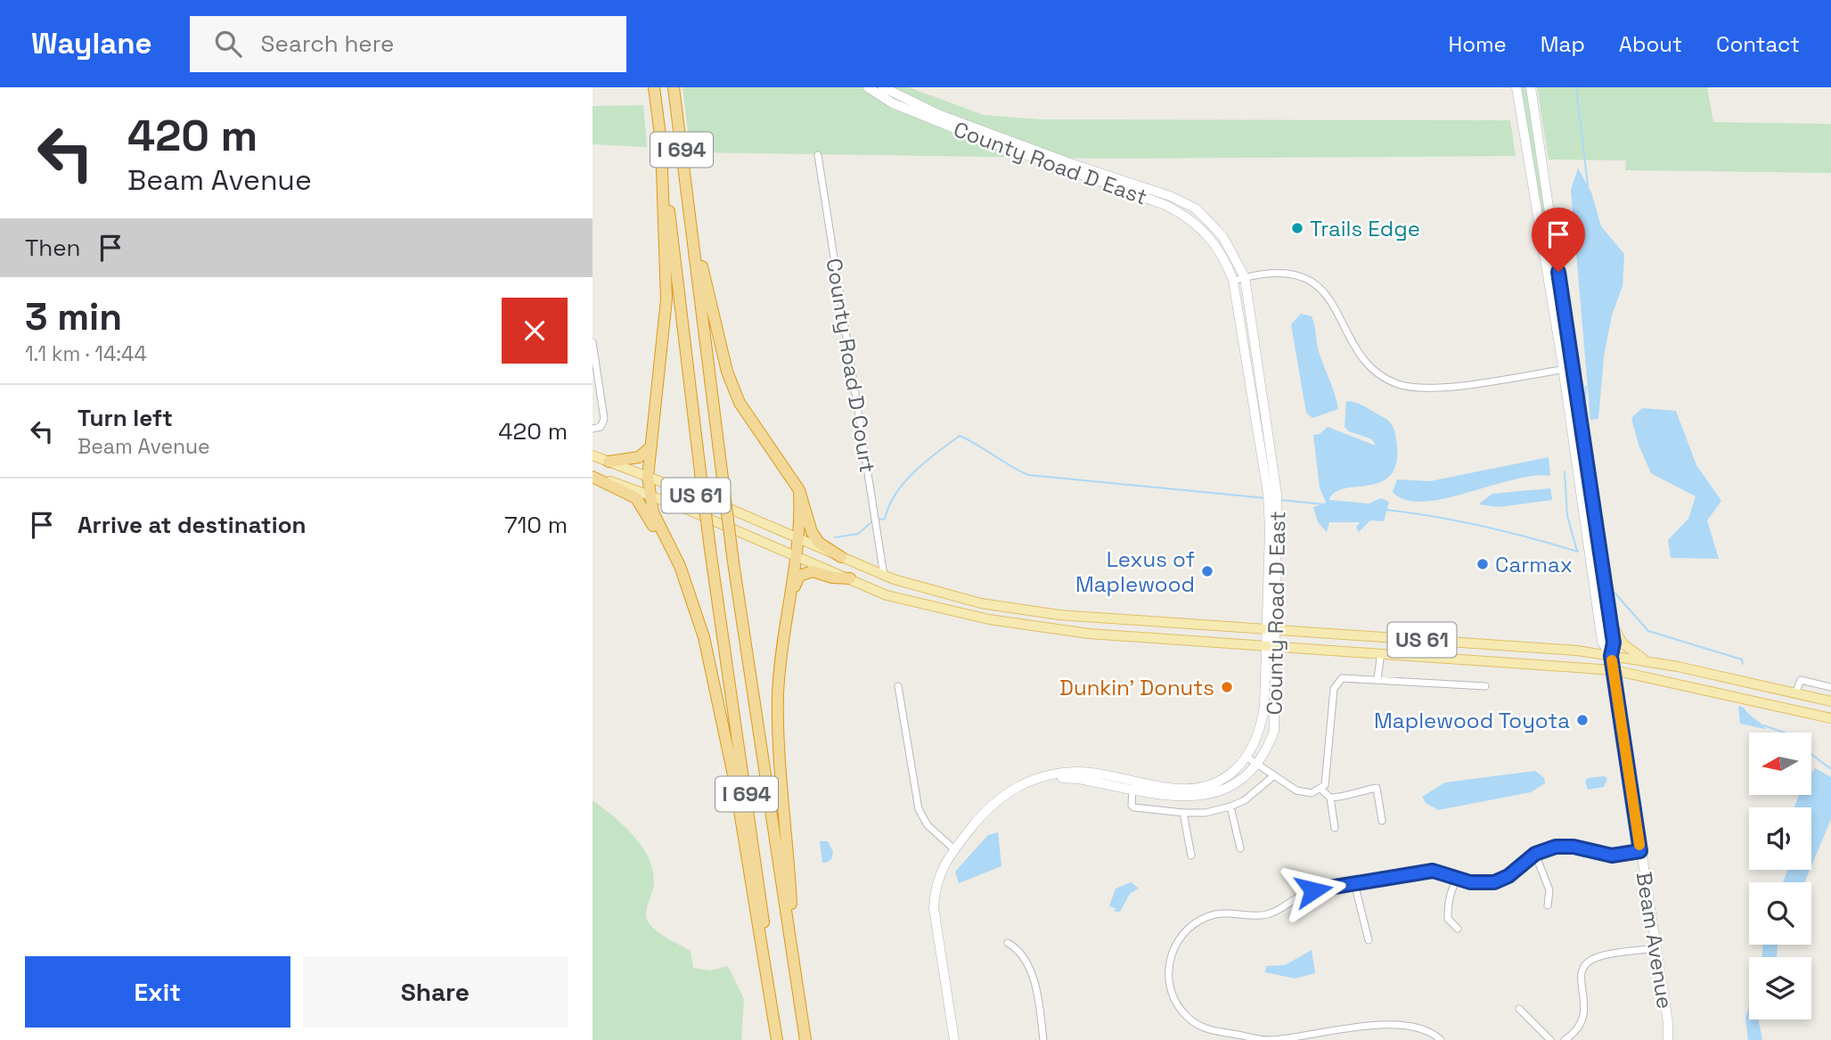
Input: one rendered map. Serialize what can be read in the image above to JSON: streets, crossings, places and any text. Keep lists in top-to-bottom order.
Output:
{
  "streets": {
    "highway": ["I 694"],
    "main road": ["US 61"],
    "street": ["County Road D East", "County Road D Court", "Beam Avenue"]
  },
  "crossings": [
    ["County Road D East", "US 61"],
    ["County Road D Court", "US 61"],
    ["US 61", "Beam Avenue"]
  ],
  "places": [
    "Trails Edge",
    "Carmax",
    "Lexus of Maplewood",
    "Dunkin’ Donuts",
    "Maplewood Toyota"
  ],
  "north": "left",
  "page": {
    "header": "Waylane",
    "search": "Search here",
    "nav": [
      "Home",
      "Map",
      "About",
      "Contact"
    ],
    "turn": ["420 m", "Beam Avenue"],
    "then": "Then",
    "heading": ["3 min", "1.1 km · 14:44"],
    "list": [
      {
        "name": "Turn left",
        "note": "Beam Avenue",
        "value": "420 m"
      },
      {
        "name": "Arrive at destination",
        "value": "710 m"
      }
    ],
    "buttons": ["Exit", "Share"]
  }
}
